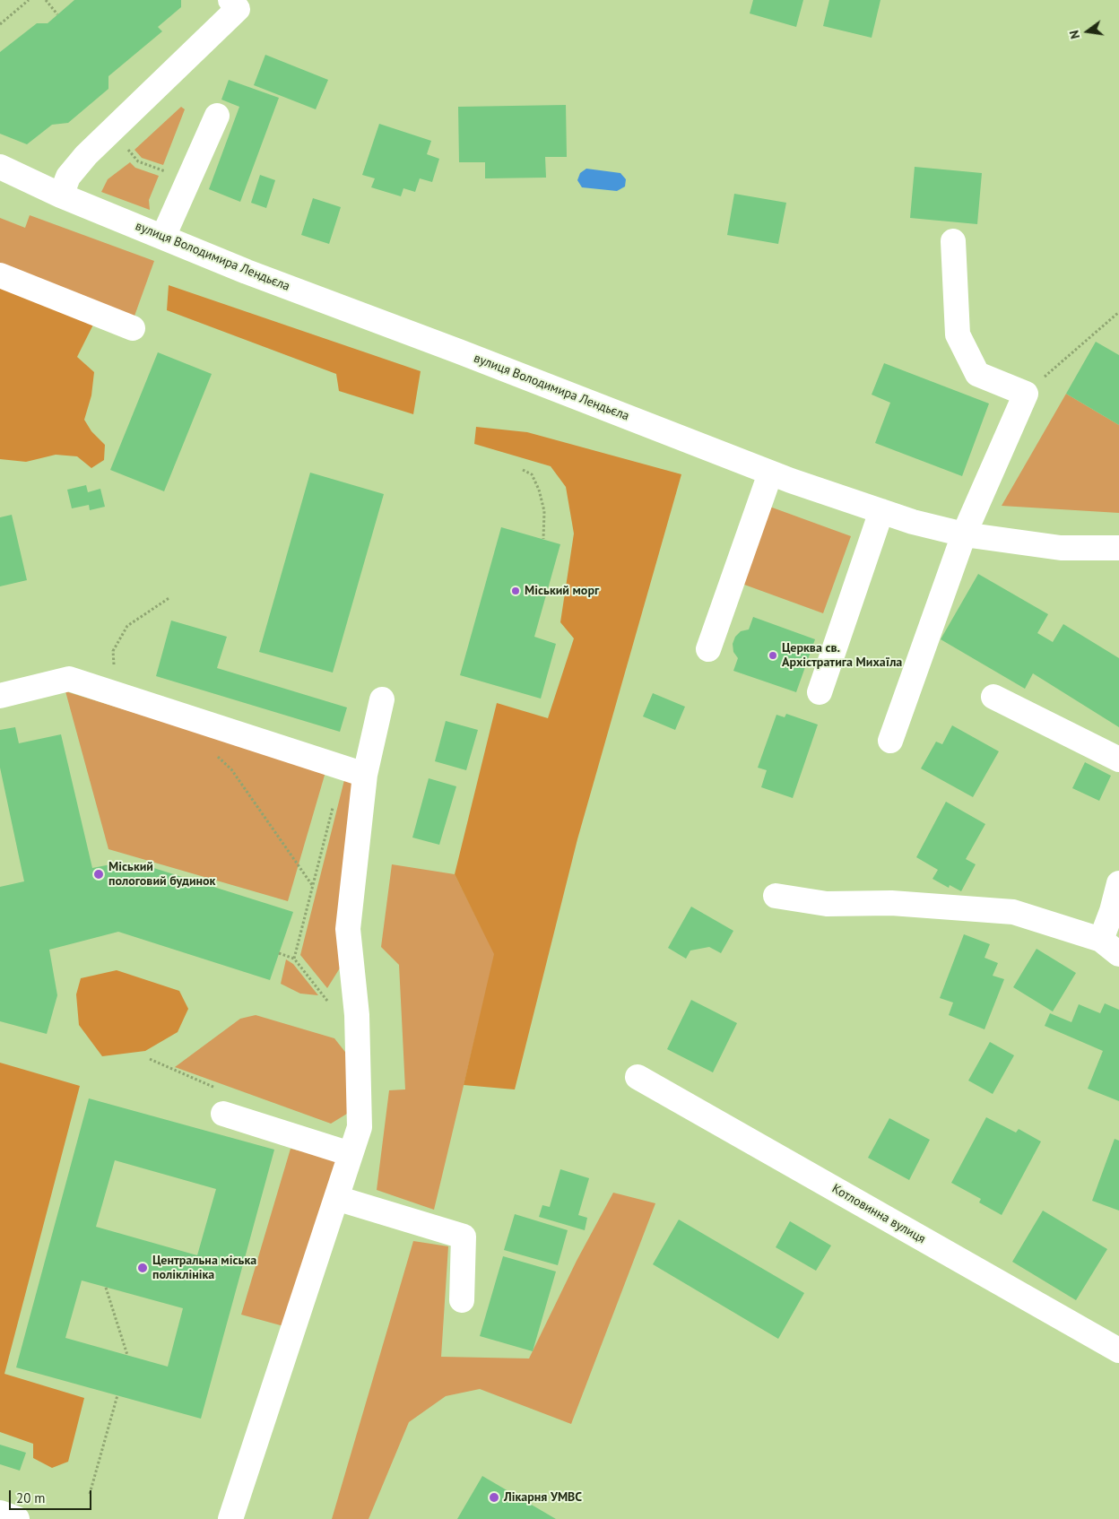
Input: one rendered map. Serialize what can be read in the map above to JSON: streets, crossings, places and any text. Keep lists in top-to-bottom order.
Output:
{
  "streets": {
    "street": ["вулиця Володимира Лендьєла", "Котловинна вулиця"]
  },
  "places": [
    "Міський морг",
    "Церква св. Архістратига Михаїла",
    "Міський пологовий будинок",
    "Центральна міська поліклініка",
    "Лікарня УМВС"
  ],
  "scale_bar": "20 m",
  "north": "left"
}
